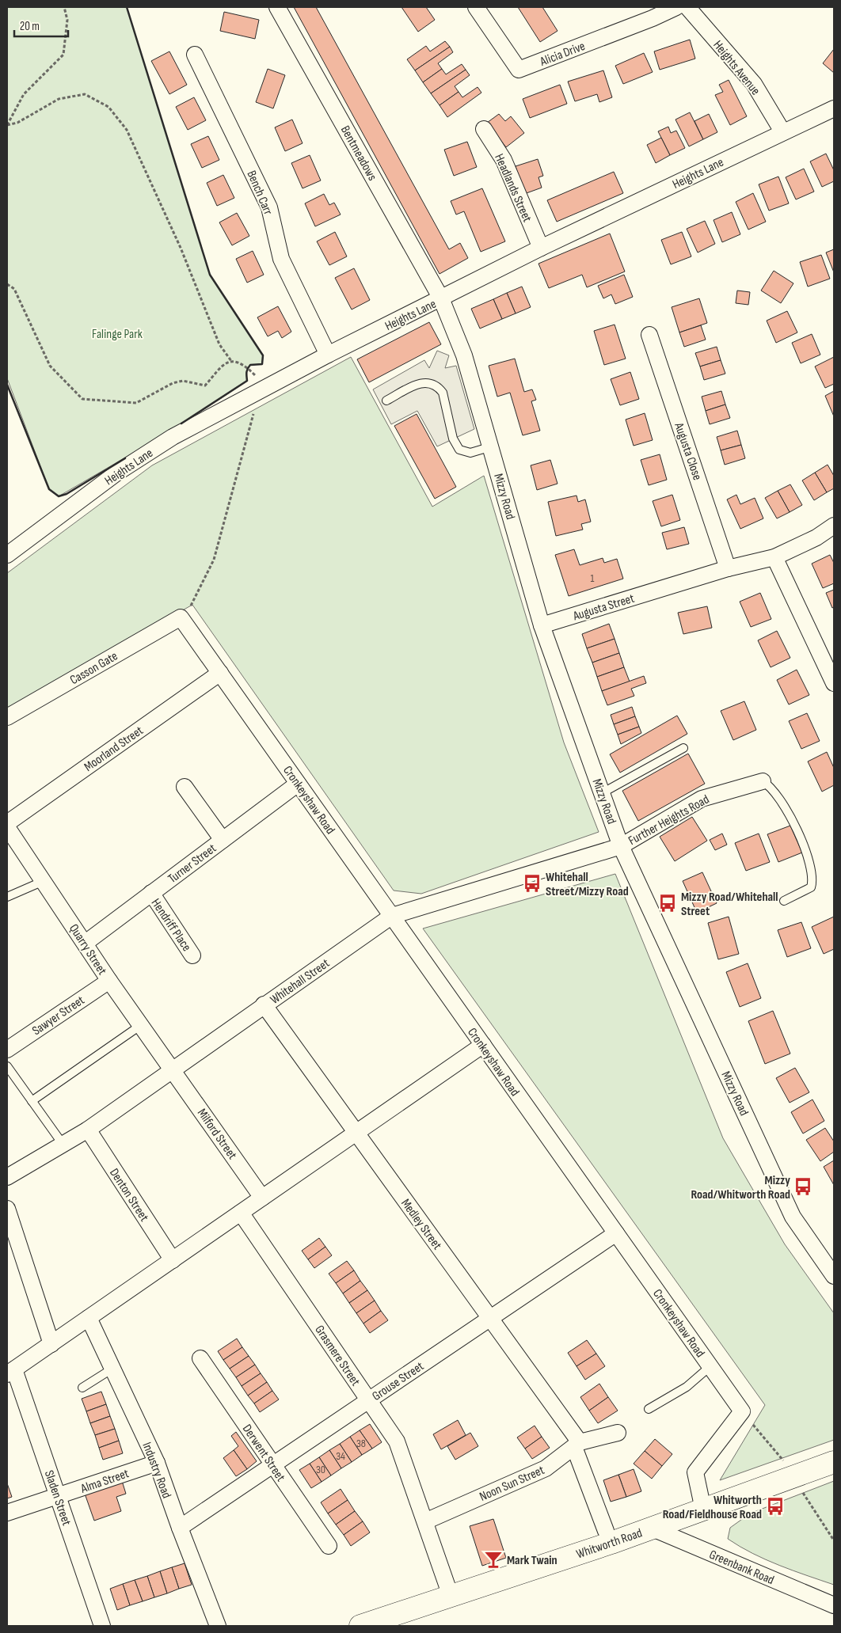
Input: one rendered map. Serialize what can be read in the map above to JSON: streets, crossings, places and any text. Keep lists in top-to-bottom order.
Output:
{
  "streets": {
    "main road": ["Whitworth Road"],
    "street": [
      "Alicia Drive",
      "Heights Avenue",
      "Bentmeadows",
      "Heights Lane",
      "Headlands Street",
      "Bench Carr",
      "Augusta Close",
      "Mizzy Road",
      "Augusta Street",
      "Casson Gate",
      "Moorland Street",
      "Cronkeyshaw Road",
      "Further Heights Road",
      "Turner Street",
      "Hendriff Place",
      "Quarry Street",
      "Whitehall Street",
      "Sawyer Street",
      "Milford Street",
      "Denton Street",
      "Medley Street",
      "Grasmere Street",
      "Grouse Street",
      "Derwent Street",
      "Industry Road",
      "Alma Street",
      "Noon Sun Street",
      "Sladen Street",
      "Greenbank Road"
    ]
  },
  "crossings": [
    ["Heights Avenue", "Heights Lane"],
    ["Bentmeadows", "Heights Lane"],
    ["Bentmeadows", "Mizzy Road"],
    ["Heights Lane", "Headlands Street"],
    ["Heights Lane", "Bench Carr"],
    ["Heights Lane", "Mizzy Road"],
    ["Augusta Close", "Augusta Street"],
    ["Mizzy Road", "Augusta Street"],
    ["Mizzy Road", "Further Heights Road"],
    ["Mizzy Road", "Whitehall Street"],
    ["Casson Gate", "Cronkeyshaw Road"],
    ["Moorland Street", "Cronkeyshaw Road"],
    ["Cronkeyshaw Road", "Turner Street"],
    ["Cronkeyshaw Road", "Whitehall Street"],
    ["Cronkeyshaw Road", "Grouse Street"],
    ["Further Heights Road", "Whitehall Street"],
    ["Turner Street", "Hendriff Place"],
    ["Turner Street", "Quarry Street"],
    ["Quarry Street", "Whitehall Street"],
    ["Quarry Street", "Sawyer Street"],
    ["Quarry Street", "Milford Street"],
    ["Whitehall Street", "Milford Street"],
    ["Whitehall Street", "Denton Street"],
    ["Whitehall Street", "Medley Street"],
    ["Medley Street", "Grouse Street"],
    ["Medley Street", "Noon Sun Street"],
    ["Grasmere Street", "Grouse Street"],
    ["Grasmere Street", "Noon Sun Street"],
    ["Grasmere Street", "Whitworth Road"],
    ["Grouse Street", "Derwent Street"],
    ["Grouse Street", "Industry Road"],
    ["Industry Road", "Alma Street"],
    ["Alma Street", "Sladen Street"],
    ["Whitworth Road", "Greenbank Road"]
  ],
  "parks": ["Falinge Park"],
  "places": {
    "bus stop": [
      "Whitehall Street/Mizzy Road",
      "Mizzy Road/Whitehall Street",
      "Mizzy Road/Whitworth Road",
      "Whitworth Road/Fieldhouse Road"
    ],
    "bar": ["Mark Twain"]
  },
  "house_numbers": [
    "1",
    "38",
    "34",
    "30"
  ],
  "scale_bar": "20 m"
}
